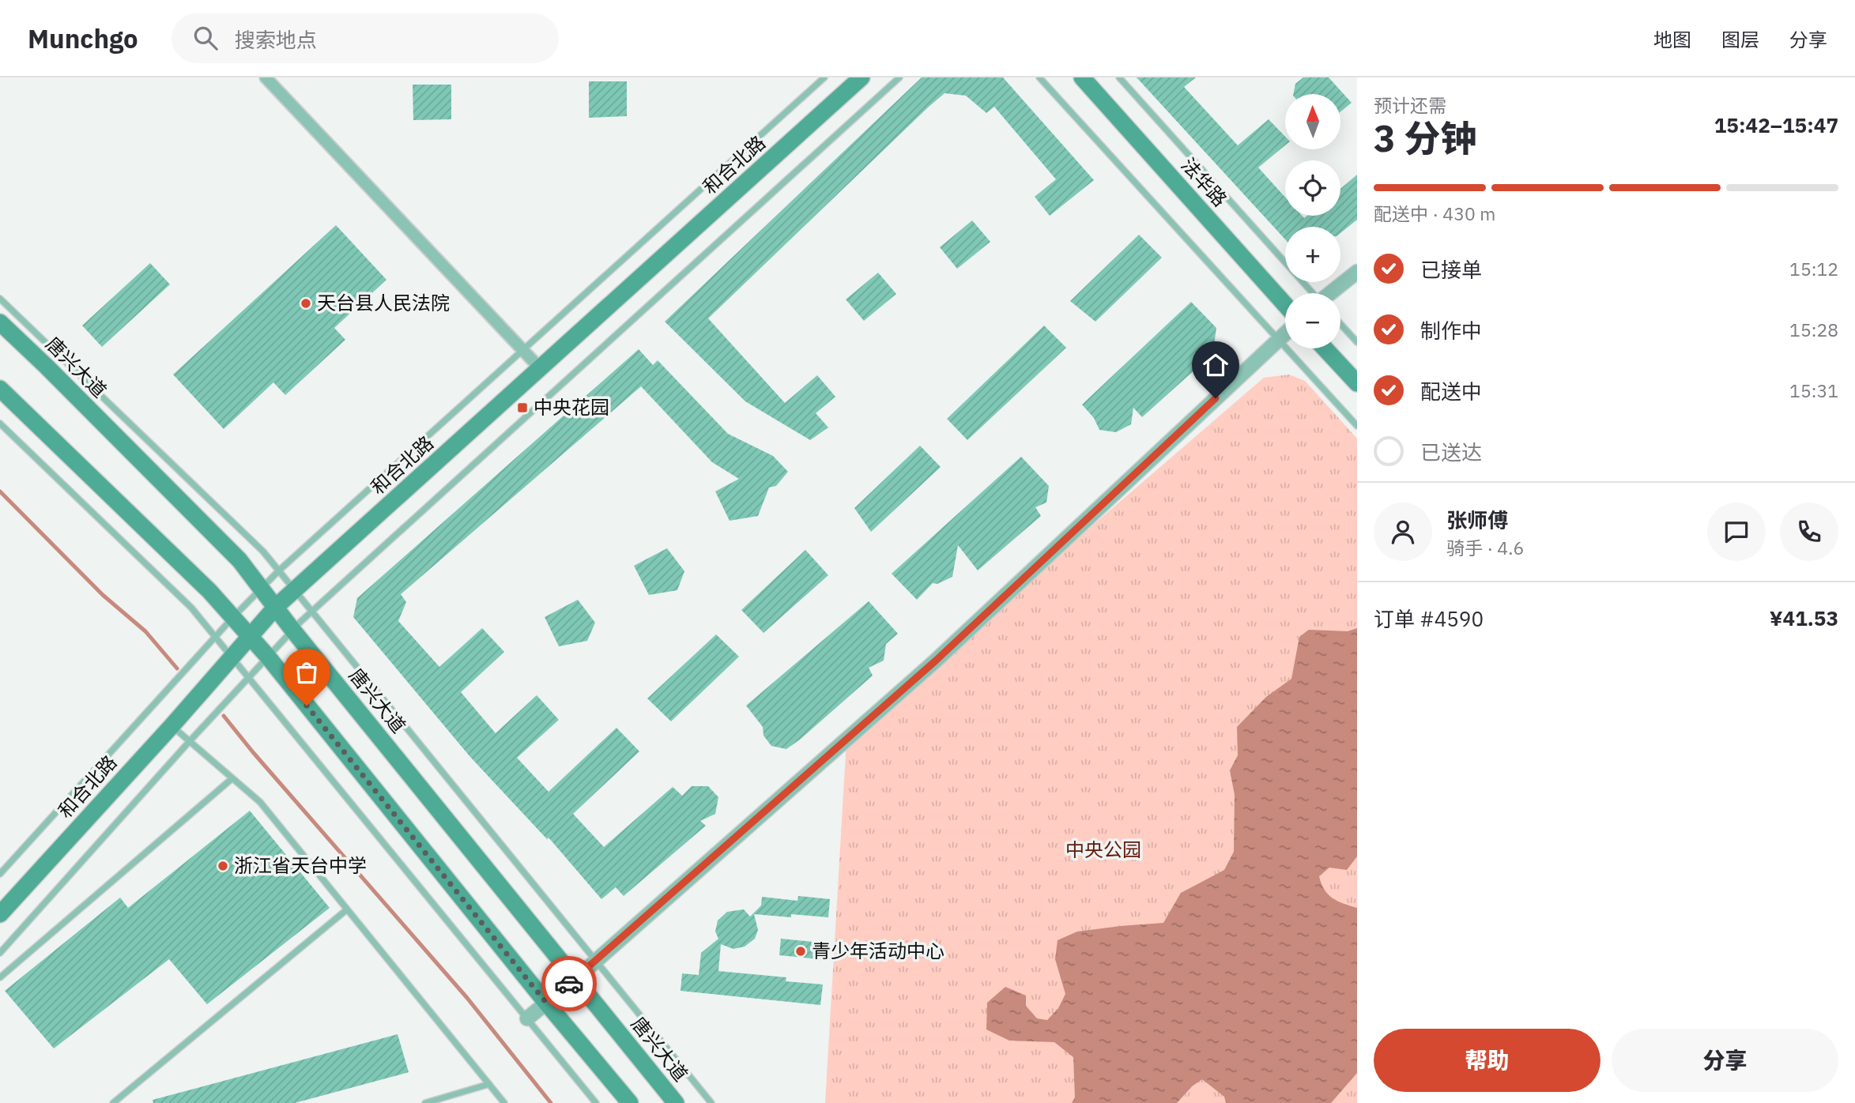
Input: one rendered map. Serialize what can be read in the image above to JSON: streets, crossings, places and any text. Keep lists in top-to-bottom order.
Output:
{
  "streets": {
    "main road": ["和合北路", "法华路", "唐兴大道"]
  },
  "crossings": [
    ["和合北路", "唐兴大道"]
  ],
  "parks": ["中央公园"],
  "places": {
    "other": ["天台县人民法院", "浙江省天台中学", "青少年活动中心"],
    "transit": ["中央花园"]
  },
  "north": "top",
  "page": {
    "header": "Munchgo",
    "search": "搜索地点",
    "nav": ["地图", "图层", "分享"],
    "heading": ["3 分钟", "预计还需", "15:42–15:47"],
    "panel": [
      "张师傅",
      "骑手 · 4.6",
      "订单 #4590",
      "¥41.53"
    ],
    "map_buttons": ["+", "−"],
    "bar": "配送中 · 430 m",
    "list": [
      ["已接单", "15:12"],
      ["制作中", "15:28"],
      ["配送中", "15:31"],
      "已送达"
    ],
    "buttons": ["帮助", "分享"]
  }
}
